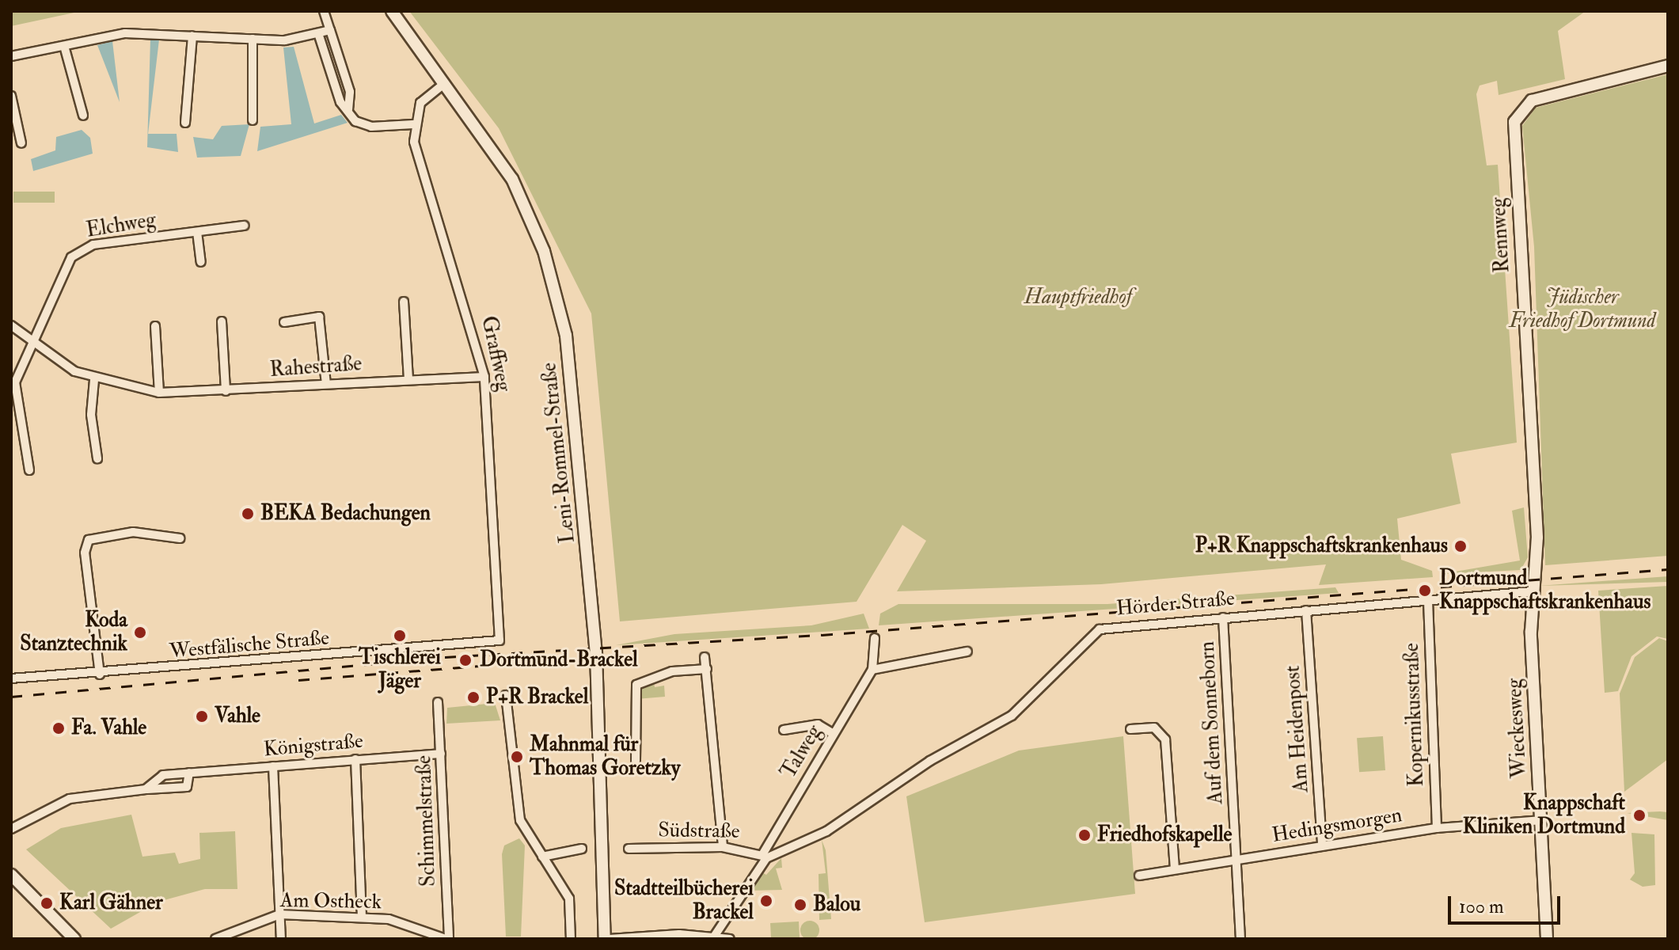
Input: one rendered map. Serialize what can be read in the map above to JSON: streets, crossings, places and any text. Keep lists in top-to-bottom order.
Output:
{
  "streets": {
    "main road": ["Rennweg", "Leni-Rommel-Straße", "Wieckesweg"],
    "street": [
      "Elchweg",
      "Graffweg",
      "Rahestraße",
      "Hörder Straße",
      "Westfälische Straße",
      "Kopernikusstraße",
      "Auf dem Sonneborn",
      "Am Heidenpost",
      "Königstraße",
      "Talweg",
      "Schimmelstraße",
      "Hedingsmorgen",
      "Südstraße",
      "Am Ostheck"
    ]
  },
  "crossings": [
    ["Elchweg", "Rahestraße"],
    ["Rennweg", "Hörder Straße"],
    ["Rennweg", "Wieckesweg"],
    ["Graffweg", "Rahestraße"],
    ["Graffweg", "Westfälische Straße"],
    ["Hörder Straße", "Kopernikusstraße"],
    ["Hörder Straße", "Auf dem Sonneborn"],
    ["Hörder Straße", "Wieckesweg"],
    ["Hörder Straße", "Am Heidenpost"],
    ["Hörder Straße", "Talweg"],
    ["Hörder Straße", "Südstraße"],
    ["Kopernikusstraße", "Hedingsmorgen"],
    ["Auf dem Sonneborn", "Hedingsmorgen"],
    ["Wieckesweg", "Hedingsmorgen"],
    ["Am Heidenpost", "Hedingsmorgen"],
    ["Königstraße", "Schimmelstraße"],
    ["Talweg", "Südstraße"],
    ["Schimmelstraße", "Am Ostheck"]
  ],
  "parks": ["Hauptfriedhof", "Jüdischer Friedhof Dortmund"],
  "places": [
    "BEKA Bedachungen",
    "P+R Knappschaftskrankenhaus",
    "Dortmund Knappschaftskrankenhaus",
    "Koda Stanztechnik",
    "Tischlerei Jäger",
    "Dortmund-Brackel",
    "P+R Brackel",
    "Vahle",
    "Fa. Vahle",
    "Mahnmal für Thomas Goretzky",
    "Knappschaft Kliniken Dortmund",
    "Friedhofskapelle",
    "Stadtteilbücherei Brackel",
    "Karl Gähner",
    "Balou"
  ],
  "scale_bar": "100 m"
}
